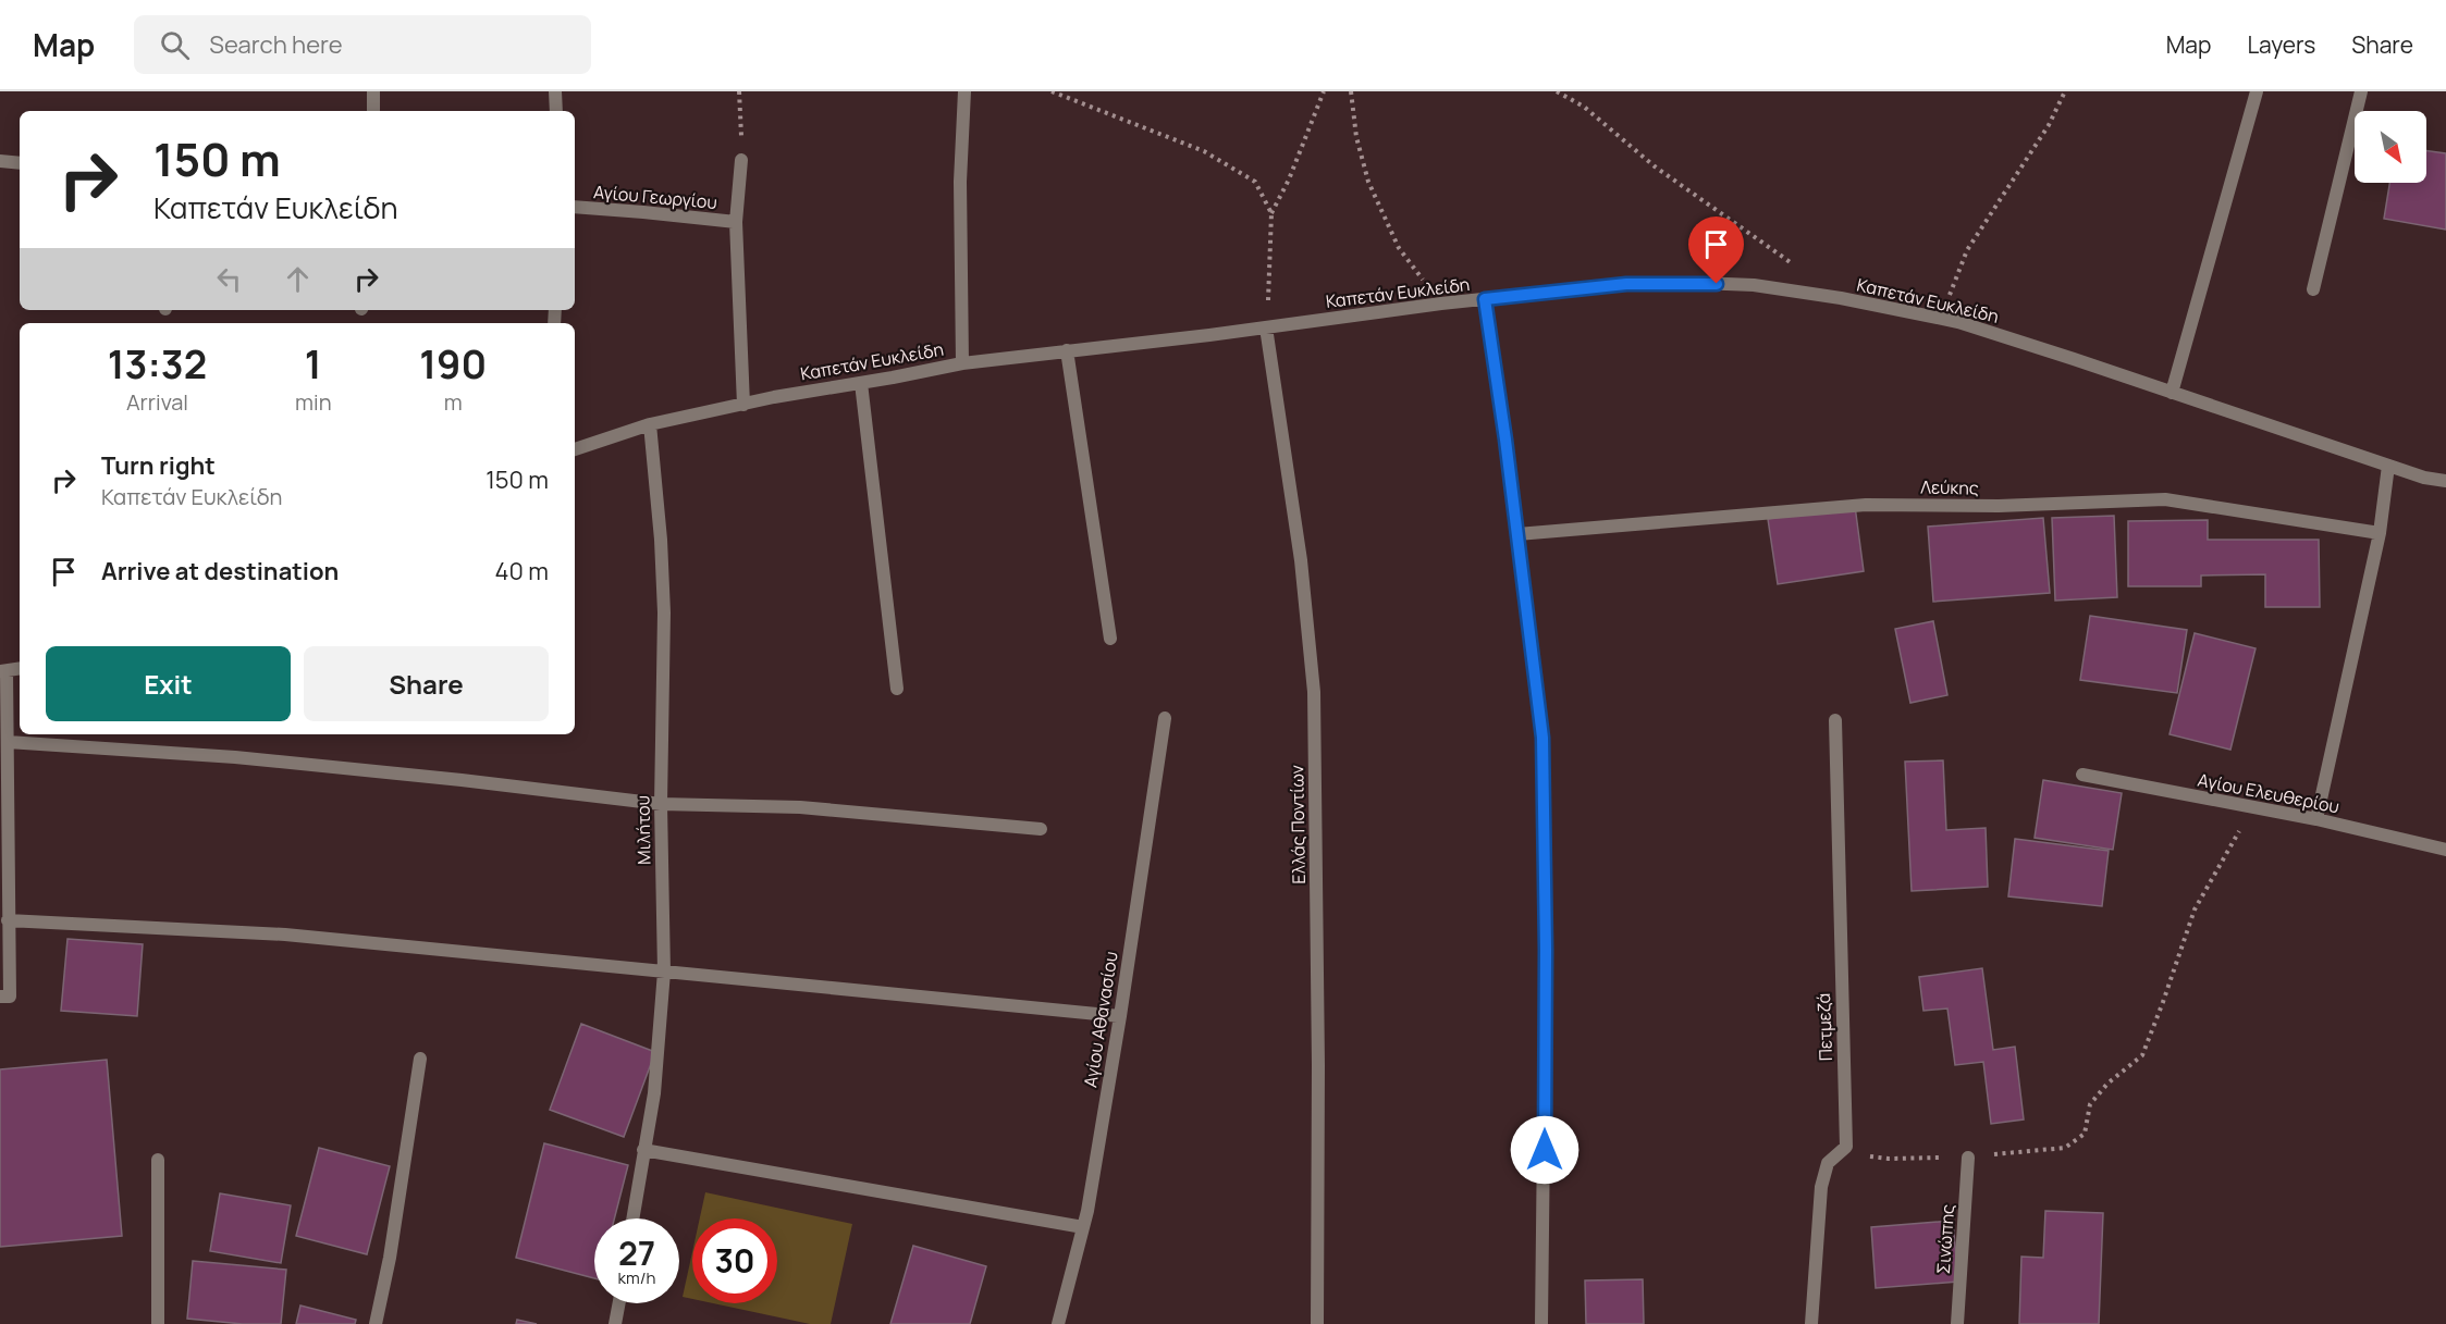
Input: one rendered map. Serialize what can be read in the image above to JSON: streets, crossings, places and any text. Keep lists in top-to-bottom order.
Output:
{
  "streets": {
    "street": [
      "Αγίου Γεωργίου",
      "Καπετάν Ευκλείδη",
      "Λεύκης",
      "Αγίου Ελευθερίου",
      "Ελλάς Ποντίων",
      "Μιλήτου",
      "Αγίου Αθανασίου",
      "Πετμεζά",
      "Σινώπης"
    ]
  },
  "crossings": [
    ["Καπετάν Ευκλείδη", "Ελλάς Ποντίων"],
    ["Καπετάν Ευκλείδη", "Μιλήτου"]
  ],
  "north": "bottom right",
  "page": {
    "header": "Map",
    "search": "Search here",
    "nav": ["Map", "Layers", "Share"],
    "turn": ["150 m", "Καπετάν Ευκλείδη"],
    "eta": [
      "13:32",
      "Arrival",
      "1",
      "min",
      "190",
      "m"
    ],
    "list": [
      {
        "name": "Turn right",
        "note": "Καπετάν Ευκλείδη",
        "value": "150 m"
      },
      {
        "name": "Arrive at destination",
        "value": "40 m"
      }
    ],
    "buttons": ["Exit", "Share"],
    "speed": "27 km/h",
    "limit": "30"
  }
}
